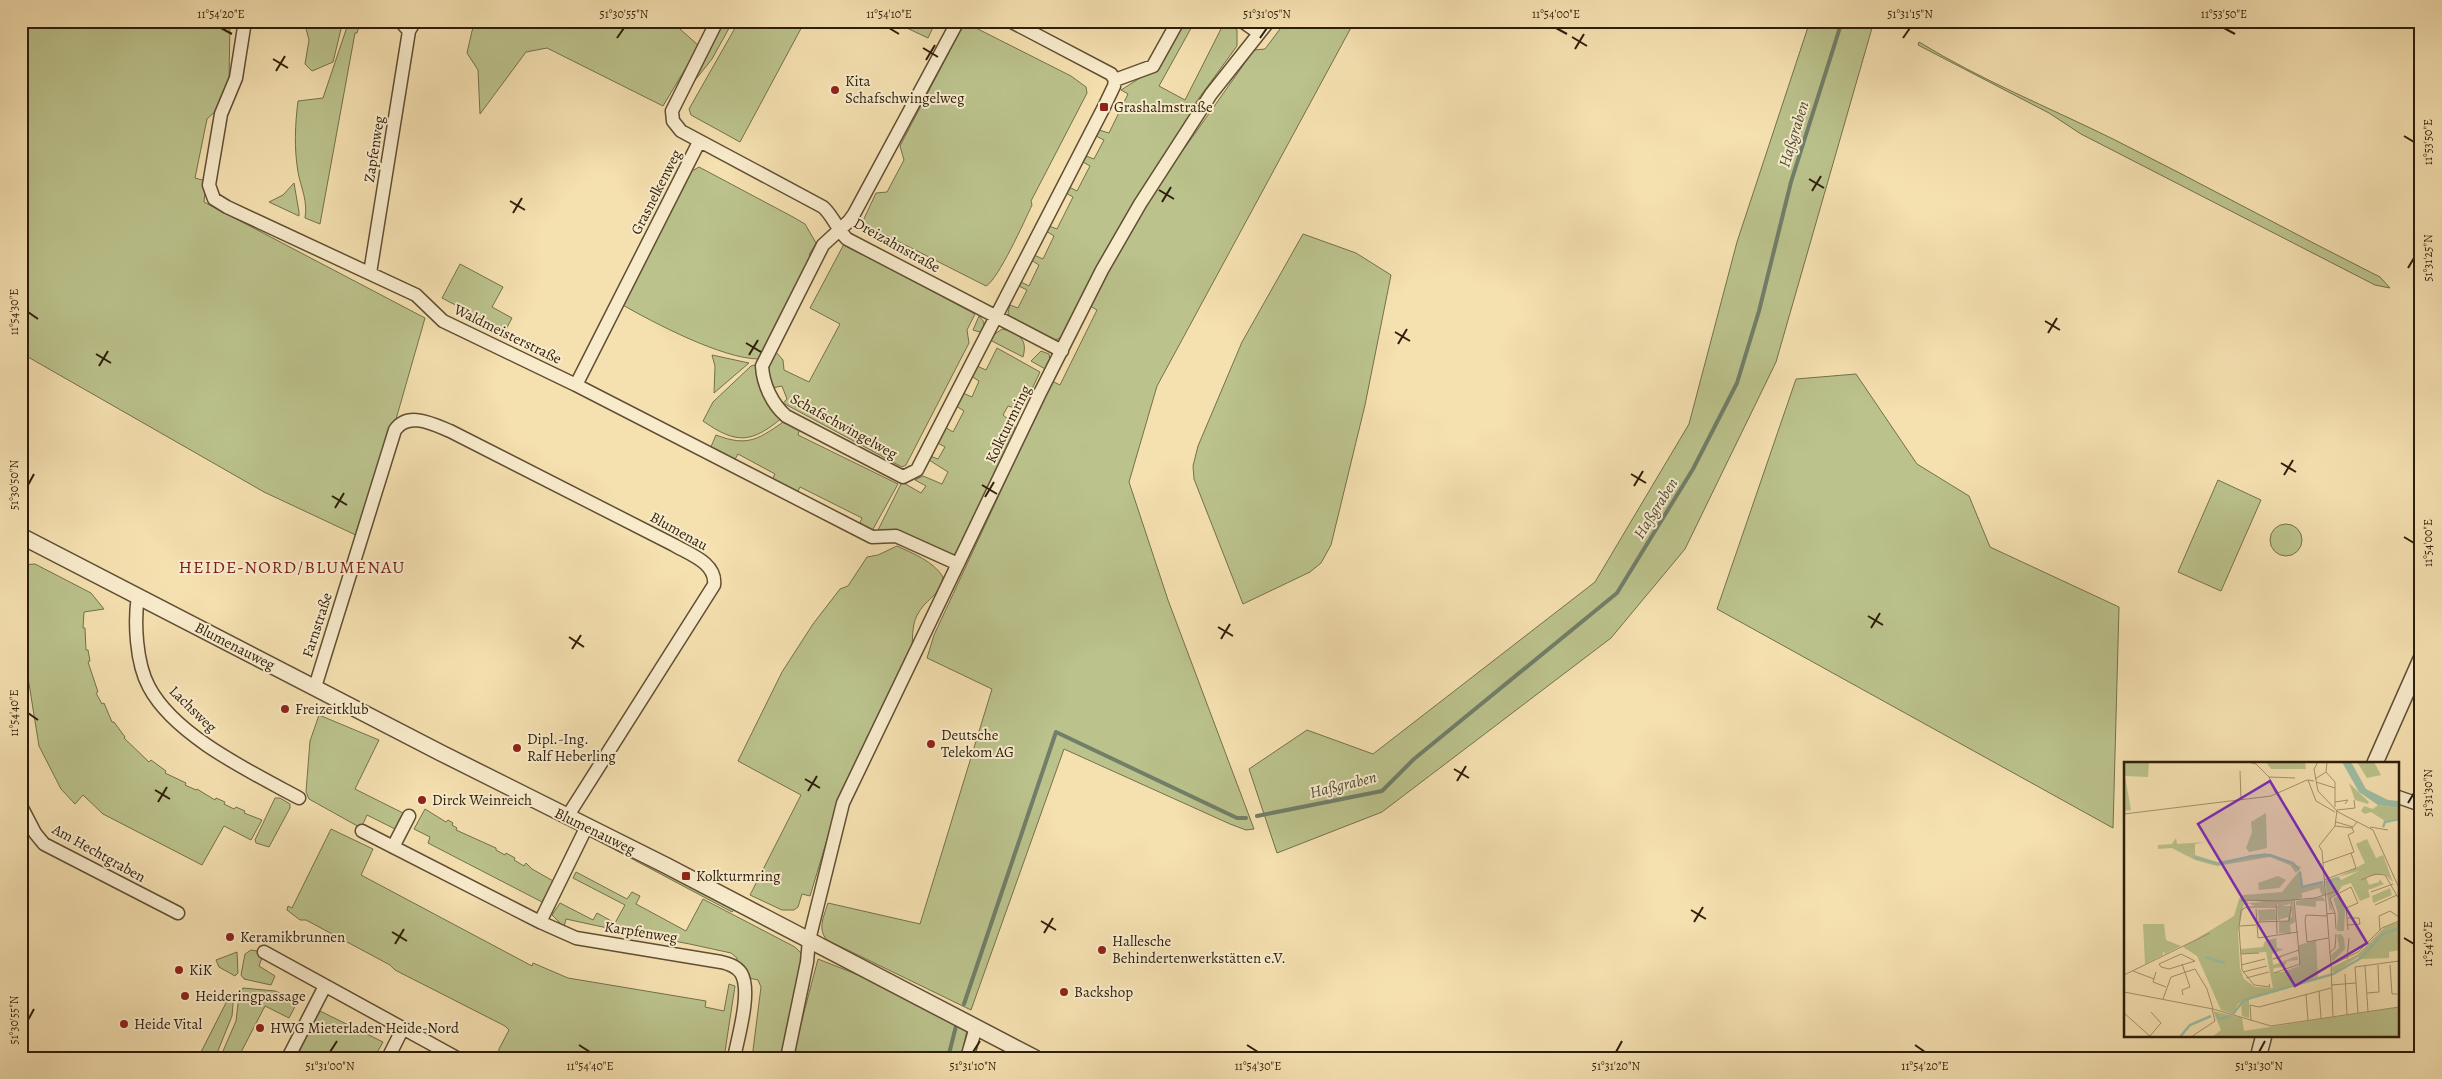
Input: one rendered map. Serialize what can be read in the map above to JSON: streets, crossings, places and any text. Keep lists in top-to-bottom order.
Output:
{
  "streets": {
    "street": [
      "Zapfenweg",
      "Grasnelkenweg",
      "Dreizahnstraße",
      "Waldmeisterstraße",
      "Kolkturmring",
      "Schafschwingelweg",
      "Blumenau",
      "Farnstraße",
      "Blumenauweg",
      "Lachsweg",
      "Am Hechtgraben",
      "Karpfenweg"
    ]
  },
  "crossings": [
    ["Zapfenweg", "Waldmeisterstraße"],
    ["Grasnelkenweg", "Dreizahnstraße"],
    ["Grasnelkenweg", "Waldmeisterstraße"],
    ["Dreizahnstraße", "Kolkturmring"],
    ["Dreizahnstraße", "Schafschwingelweg"],
    ["Waldmeisterstraße", "Kolkturmring"],
    ["Kolkturmring", "Blumenauweg"],
    ["Blumenau", "Farnstraße"],
    ["Blumenau", "Blumenauweg"],
    ["Farnstraße", "Blumenauweg"],
    ["Blumenauweg", "Lachsweg"]
  ],
  "districts": ["HEIDE-NORD/BLUMENAU"],
  "water": ["Haßgraben"],
  "places": {
    "other": [
      "Kita Schafschwingelweg",
      "Freizeitklub",
      "Deutsche Telekom AG",
      "Dipl.-Ing. Ralf Heberling",
      "Dirck Weinreich",
      "Keramikbrunnen",
      "Hallesche Behindertenwerkstätten e.V.",
      "KiK",
      "Backshop",
      "Heideringpassage",
      "Heide Vital",
      "HWG Mieterladen Heide-Nord"
    ],
    "transit": ["Grashalmstraße", "Kolkturmring"]
  },
  "coordinates": [
    "11°54'20\"E",
    "51°30'55\"N",
    "11°54'10\"E",
    "51°31'05\"N",
    "11°54'00\"E",
    "51°31'15\"N",
    "11°53'50\"E",
    "51°31'25\"N",
    "11°54'30\"E",
    "51°30'50\"N",
    "11°54'40\"E",
    "51°31'30\"N",
    "51°31'00\"N",
    "51°31'10\"N",
    "51°31'20\"N"
  ]
}
